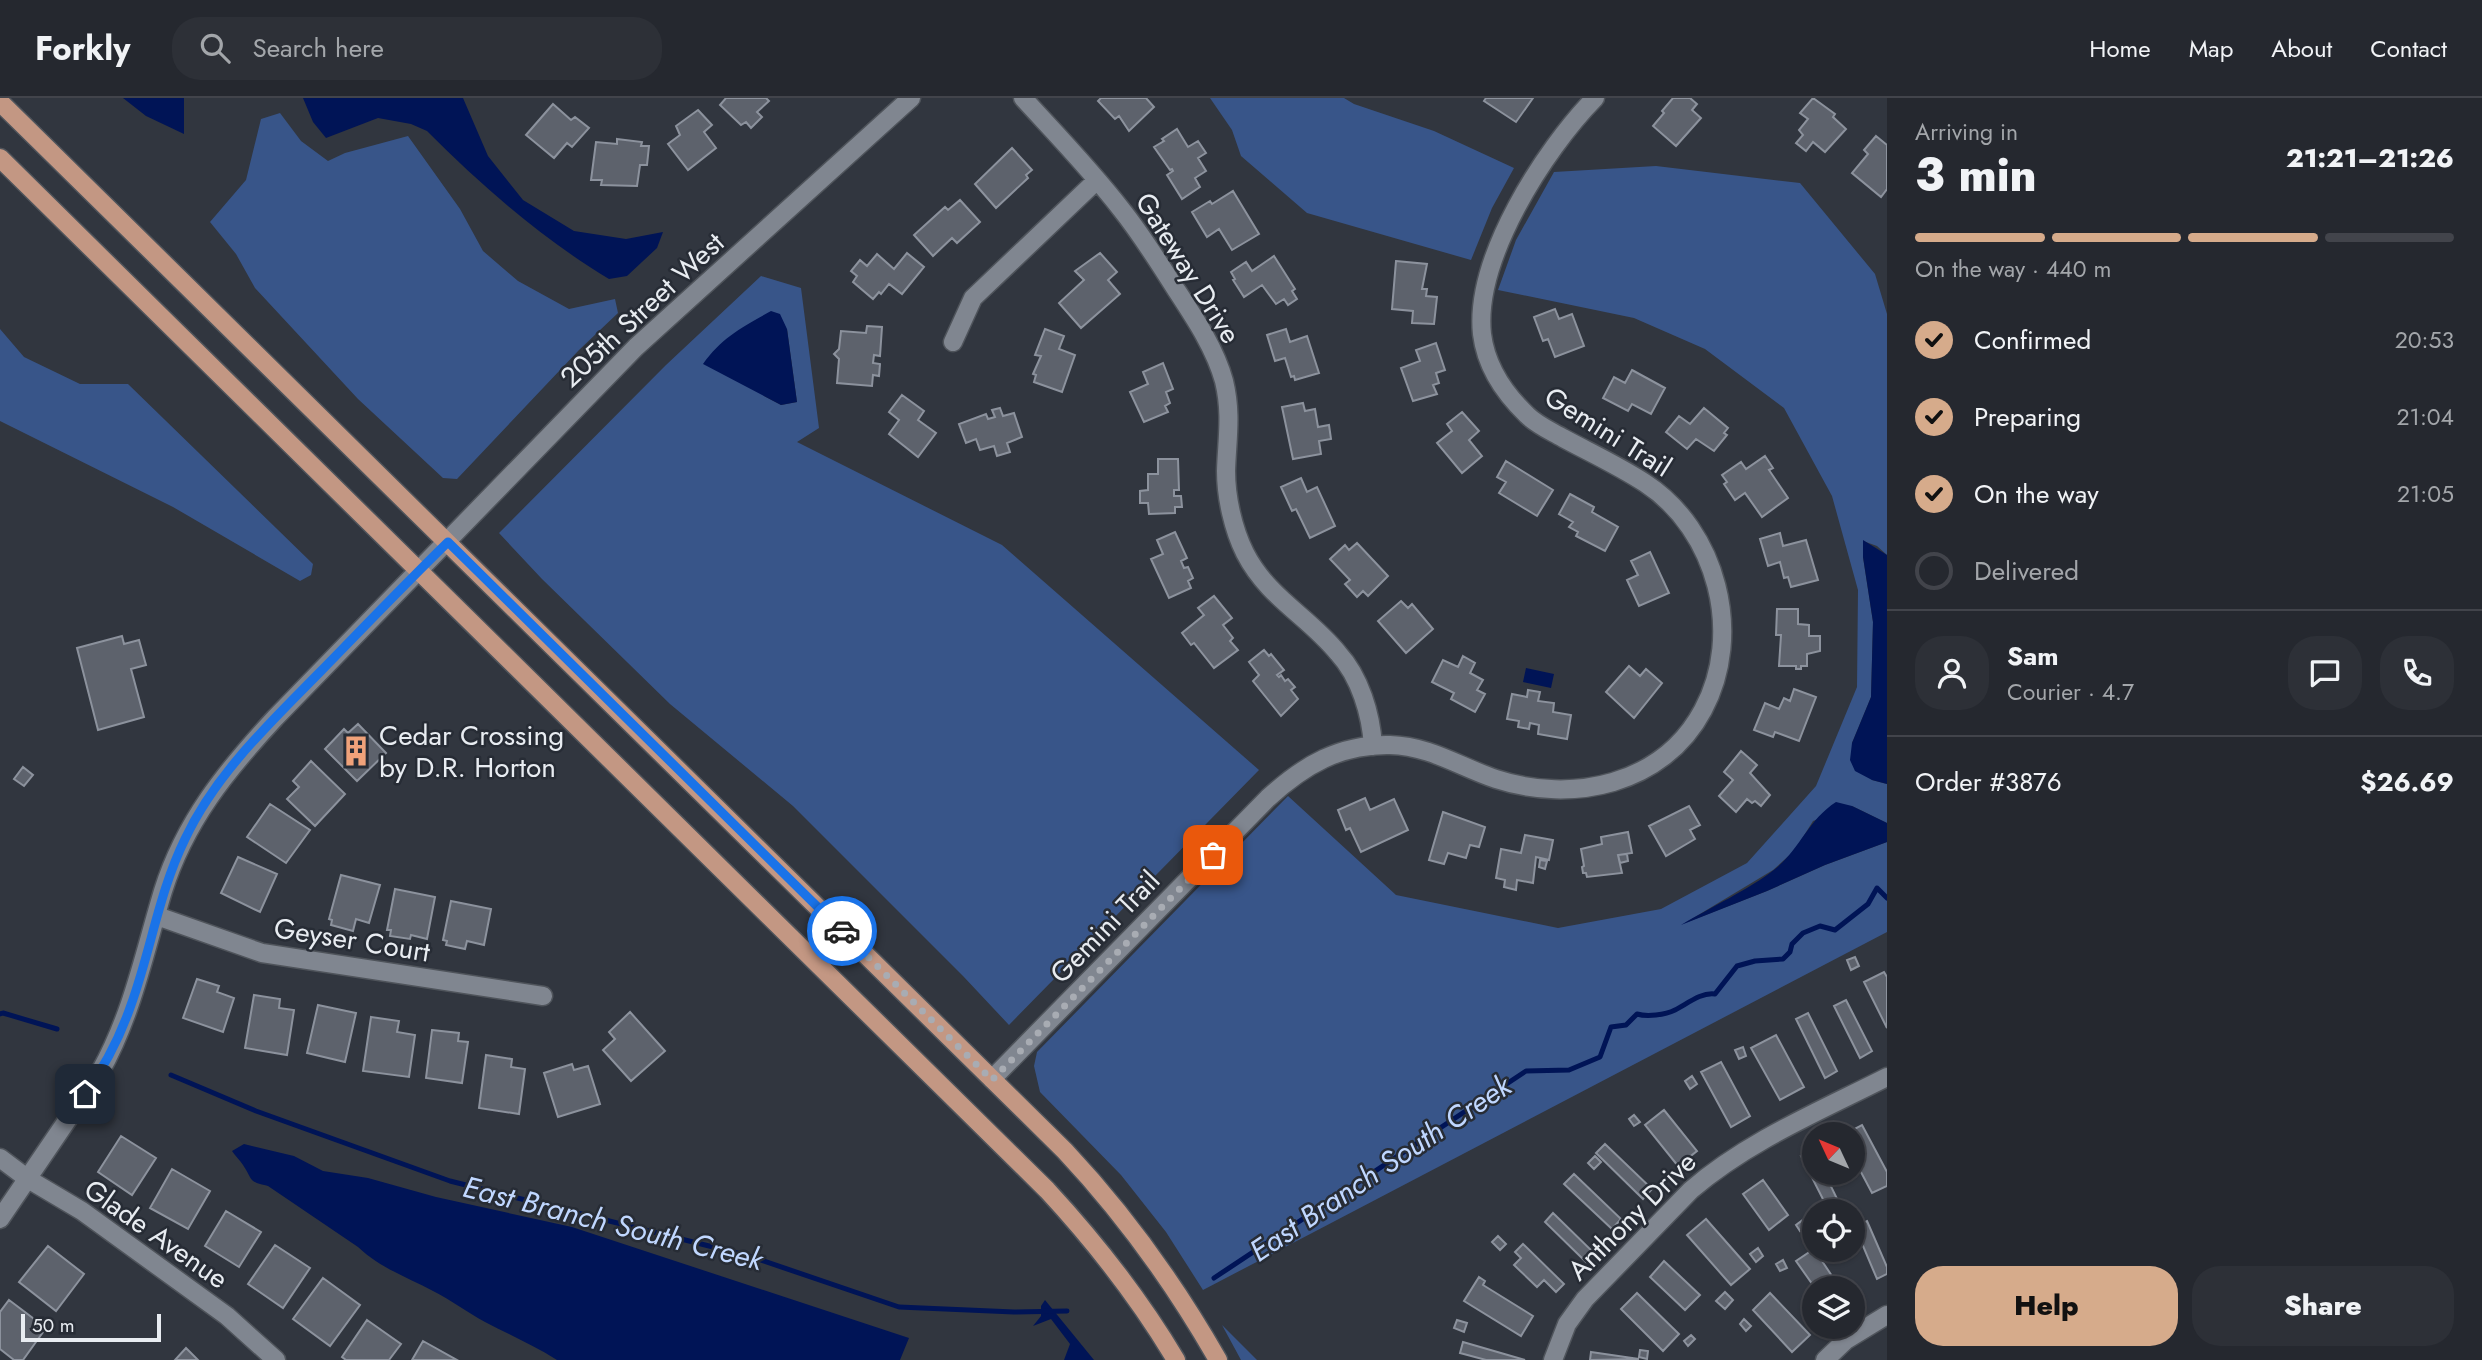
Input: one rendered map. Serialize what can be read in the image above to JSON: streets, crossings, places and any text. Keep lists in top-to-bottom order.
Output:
{
  "streets": {
    "street": [
      "Gateway Drive",
      "205th Street West",
      "Gemini Trail",
      "Geyser Court",
      "Anthony Drive",
      "Glade Avenue"
    ]
  },
  "crossings": [
    ["Gateway Drive", "Gemini Trail"],
    ["205th Street West", "Geyser Court"]
  ],
  "water": ["East Branch South Creek"],
  "places": {
    "building": ["Cedar Crossing by D.R. Horton"]
  },
  "scale_bar": "50 m",
  "north": "top left",
  "page": {
    "header": "Forkly",
    "search": "Search here",
    "nav": [
      "Home",
      "Map",
      "About",
      "Contact"
    ],
    "heading": ["3 min", "Arriving in", "21:21–21:26"],
    "panel": [
      "Sam",
      "Courier · 4.7",
      "Order #3876",
      "$26.69"
    ],
    "bar": "On the way · 440 m",
    "list": [
      ["Confirmed", "20:53"],
      ["Preparing", "21:04"],
      ["On the way", "21:05"],
      "Delivered"
    ],
    "buttons": ["Help", "Share"],
    "scale": "50 m"
  }
}
